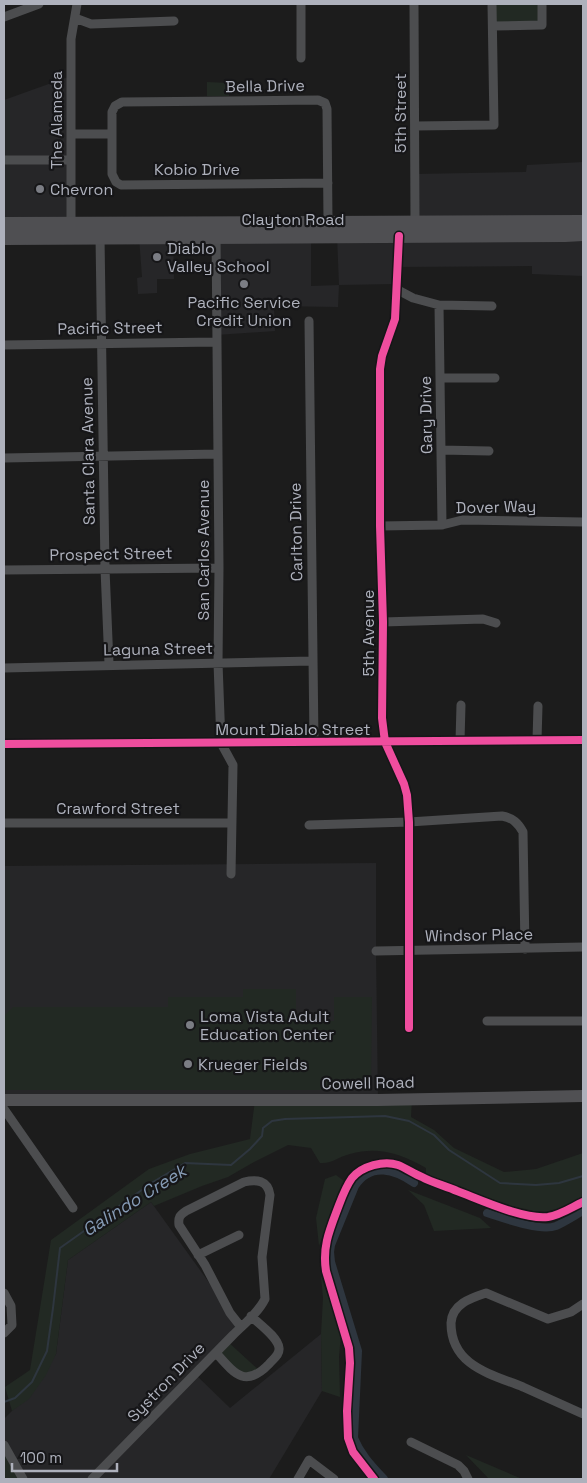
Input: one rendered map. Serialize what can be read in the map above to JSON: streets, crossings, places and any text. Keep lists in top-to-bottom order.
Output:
{
  "streets": {
    "main road": ["Clayton Road"],
    "street": [
      "Bella Drive",
      "5th Street",
      "The Alameda",
      "Kobio Drive",
      "Pacific Street",
      "Gary Drive",
      "Santa Clara Avenue",
      "Dover Way",
      "Carlton Drive",
      "San Carlos Avenue",
      "Prospect Street",
      "5th Avenue",
      "Laguna Street",
      "Mount Diablo Street",
      "Crawford Street",
      "Windsor Place",
      "Cowell Road",
      "Systron Drive"
    ]
  },
  "crossings": [
    ["Bella Drive", "Kobio Drive"],
    ["Bella Drive", "Clayton Road"],
    ["5th Street", "Clayton Road"],
    ["The Alameda", "Clayton Road"],
    ["Clayton Road", "Santa Clara Avenue"],
    ["Clayton Road", "San Carlos Avenue"],
    ["Clayton Road", "5th Avenue"],
    ["Pacific Street", "Santa Clara Avenue"],
    ["Pacific Street", "San Carlos Avenue"],
    ["Gary Drive", "Dover Way"],
    ["Santa Clara Avenue", "Prospect Street"],
    ["Santa Clara Avenue", "Laguna Street"],
    ["Dover Way", "5th Avenue"],
    ["Carlton Drive", "Laguna Street"],
    ["Carlton Drive", "Mount Diablo Street"],
    ["San Carlos Avenue", "Prospect Street"],
    ["San Carlos Avenue", "Laguna Street"],
    ["San Carlos Avenue", "Mount Diablo Street"],
    ["San Carlos Avenue", "Crawford Street"],
    ["5th Avenue", "Mount Diablo Street"],
    ["5th Avenue", "Windsor Place"]
  ],
  "water": ["Galindo Creek"],
  "places": [
    "Chevron",
    "Diablo Valley School",
    "Pacific Service Credit Union",
    "Loma Vista Adult Education Center",
    "Krueger Fields"
  ],
  "scale_bar": "100 m"
}
